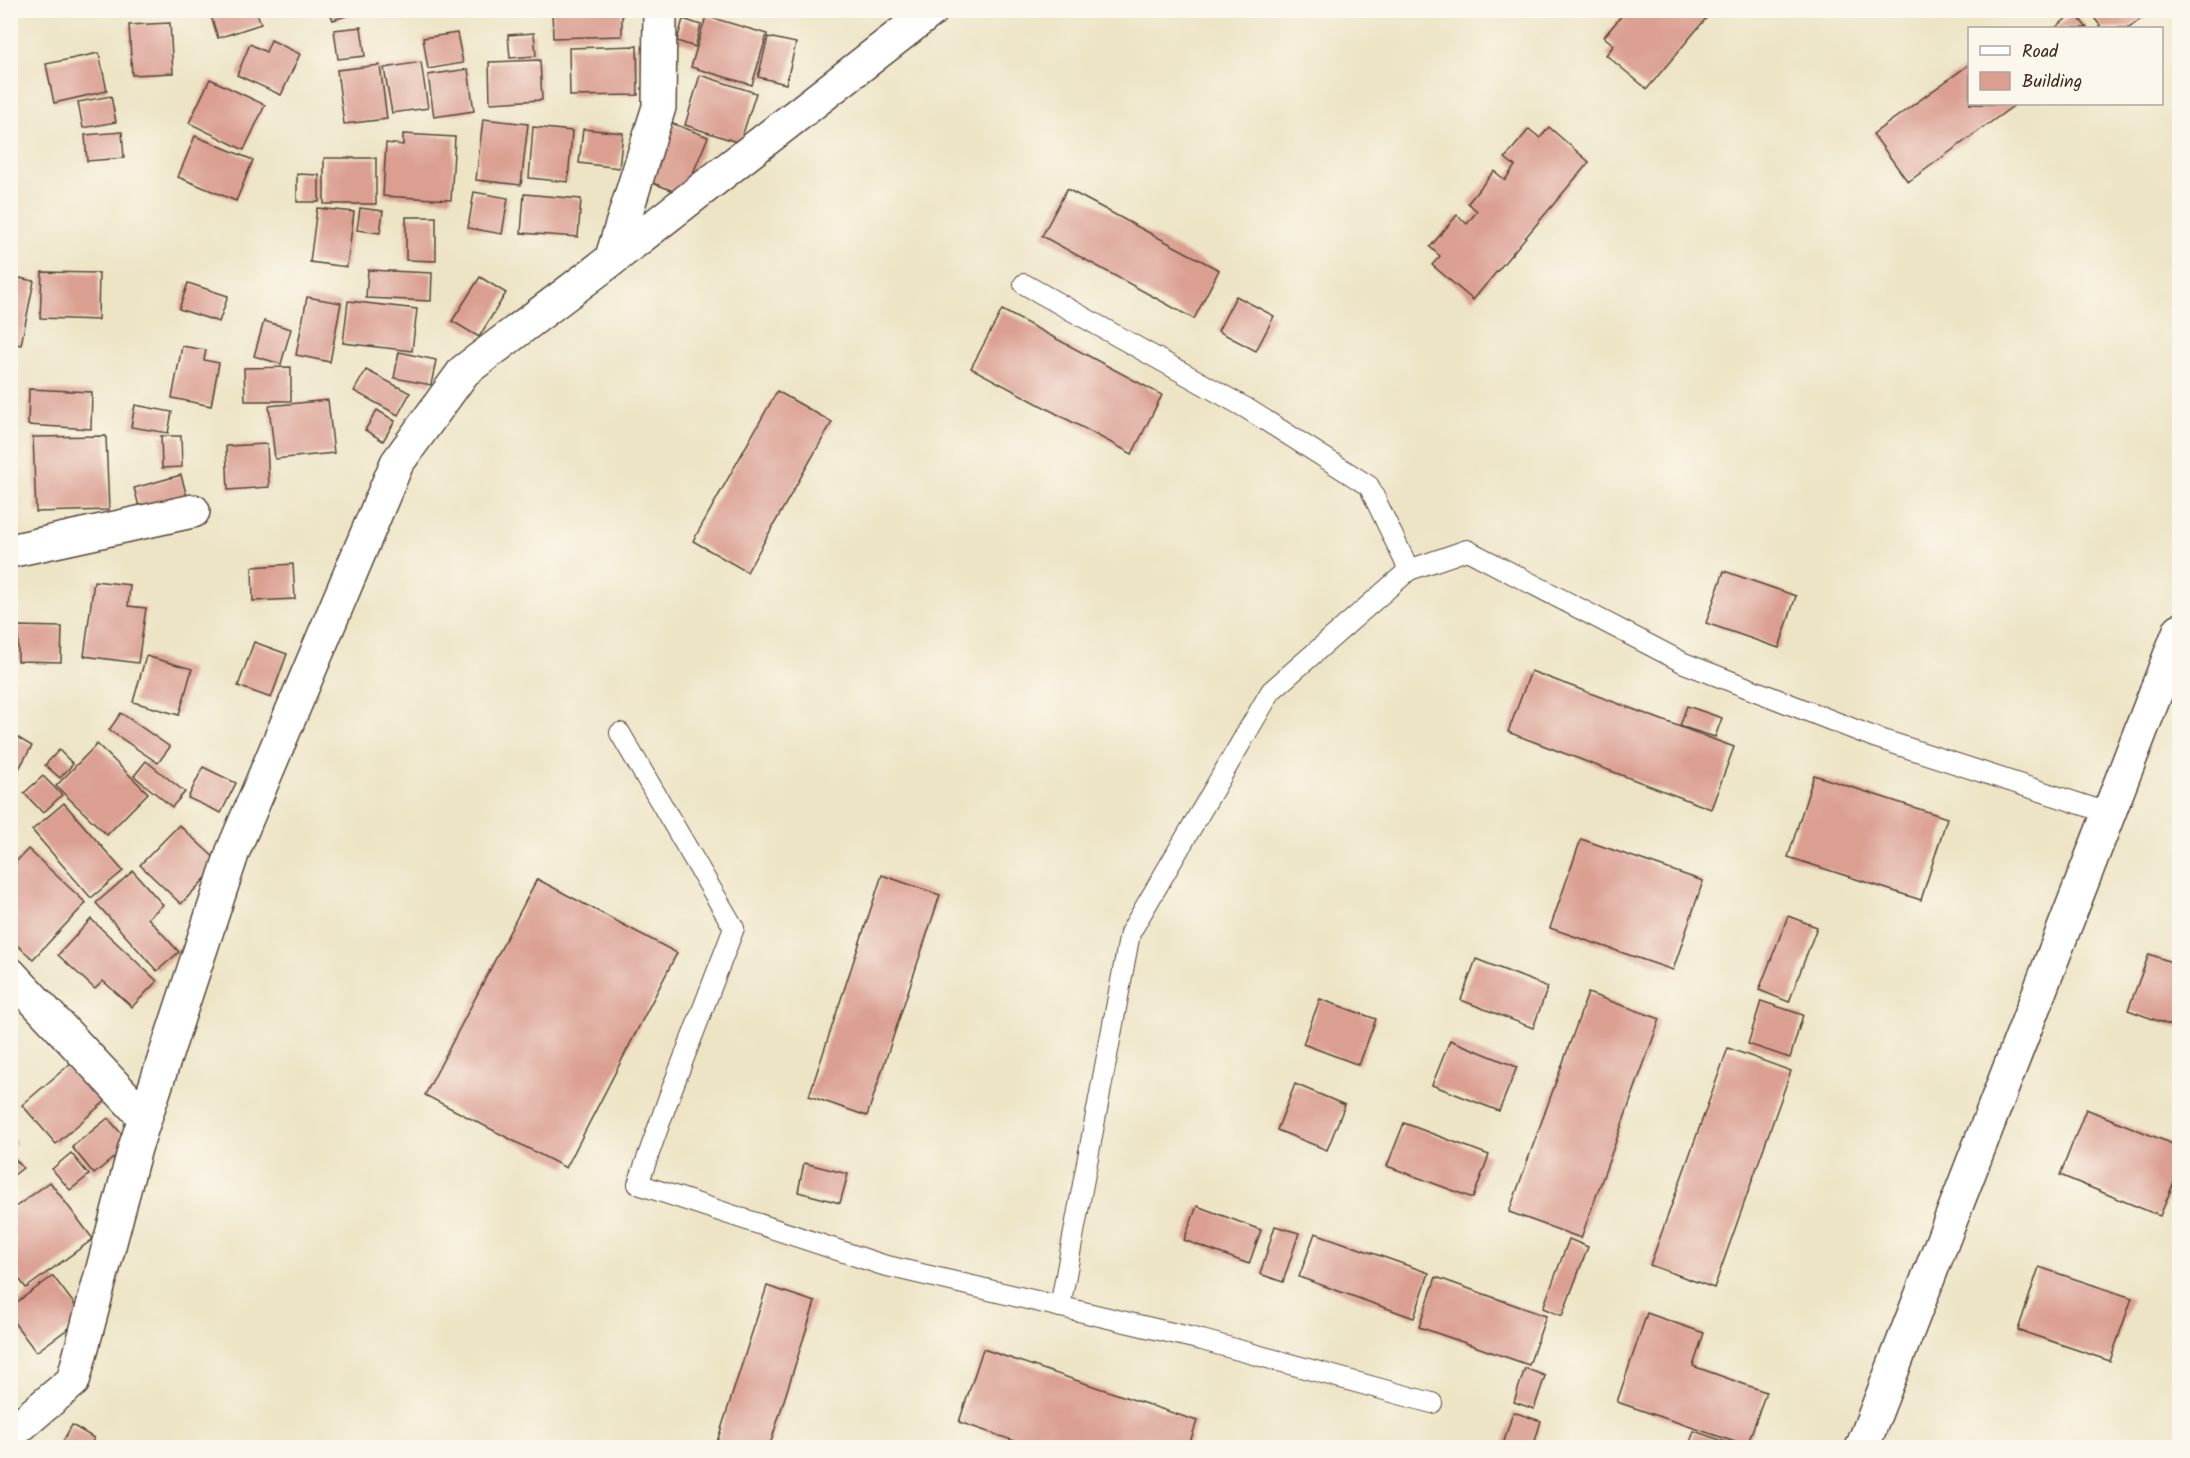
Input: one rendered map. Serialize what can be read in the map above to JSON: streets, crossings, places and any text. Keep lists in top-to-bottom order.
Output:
{
  "legend": ["Road", "Building"]
}
